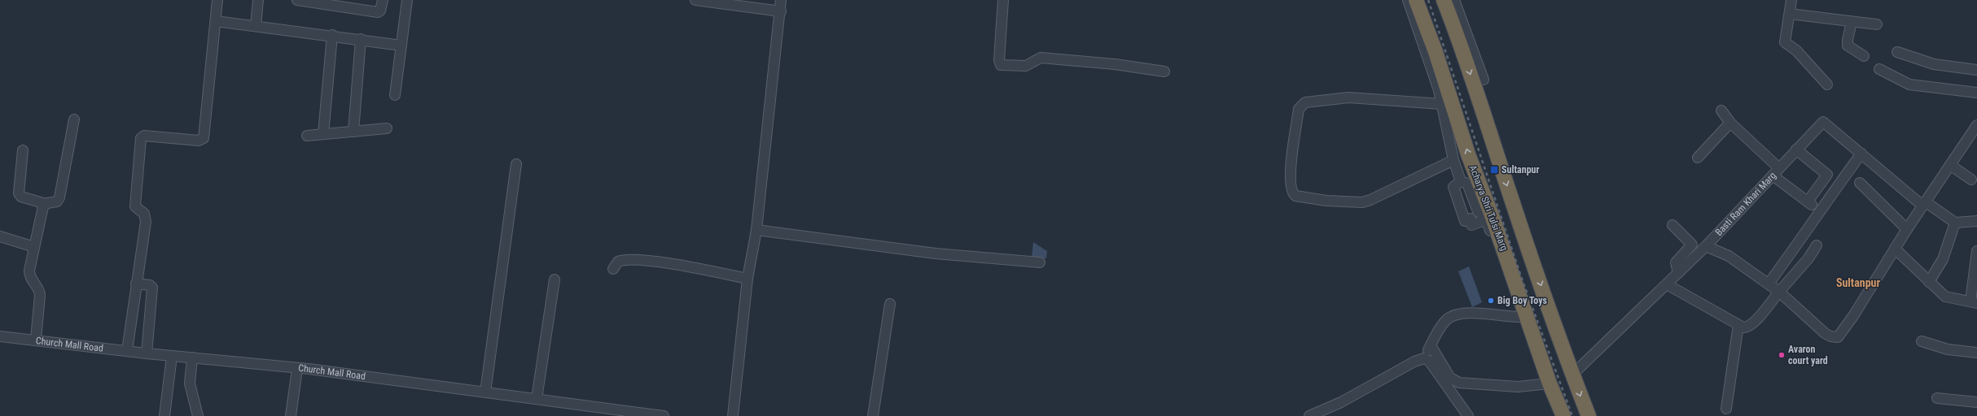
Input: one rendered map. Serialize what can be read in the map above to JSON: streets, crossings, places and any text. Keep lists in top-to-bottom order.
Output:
{
  "streets": {
    "highway": ["Acharya Shri Tulsi Marg"],
    "street": ["Basti Ram Khari Marg", "Church Mall Road"]
  },
  "districts": ["Sultanpur"],
  "places": {
    "transit": ["Sultanpur"],
    "other": ["Big Boy Toys", "Avaron court yard"]
  }
}
